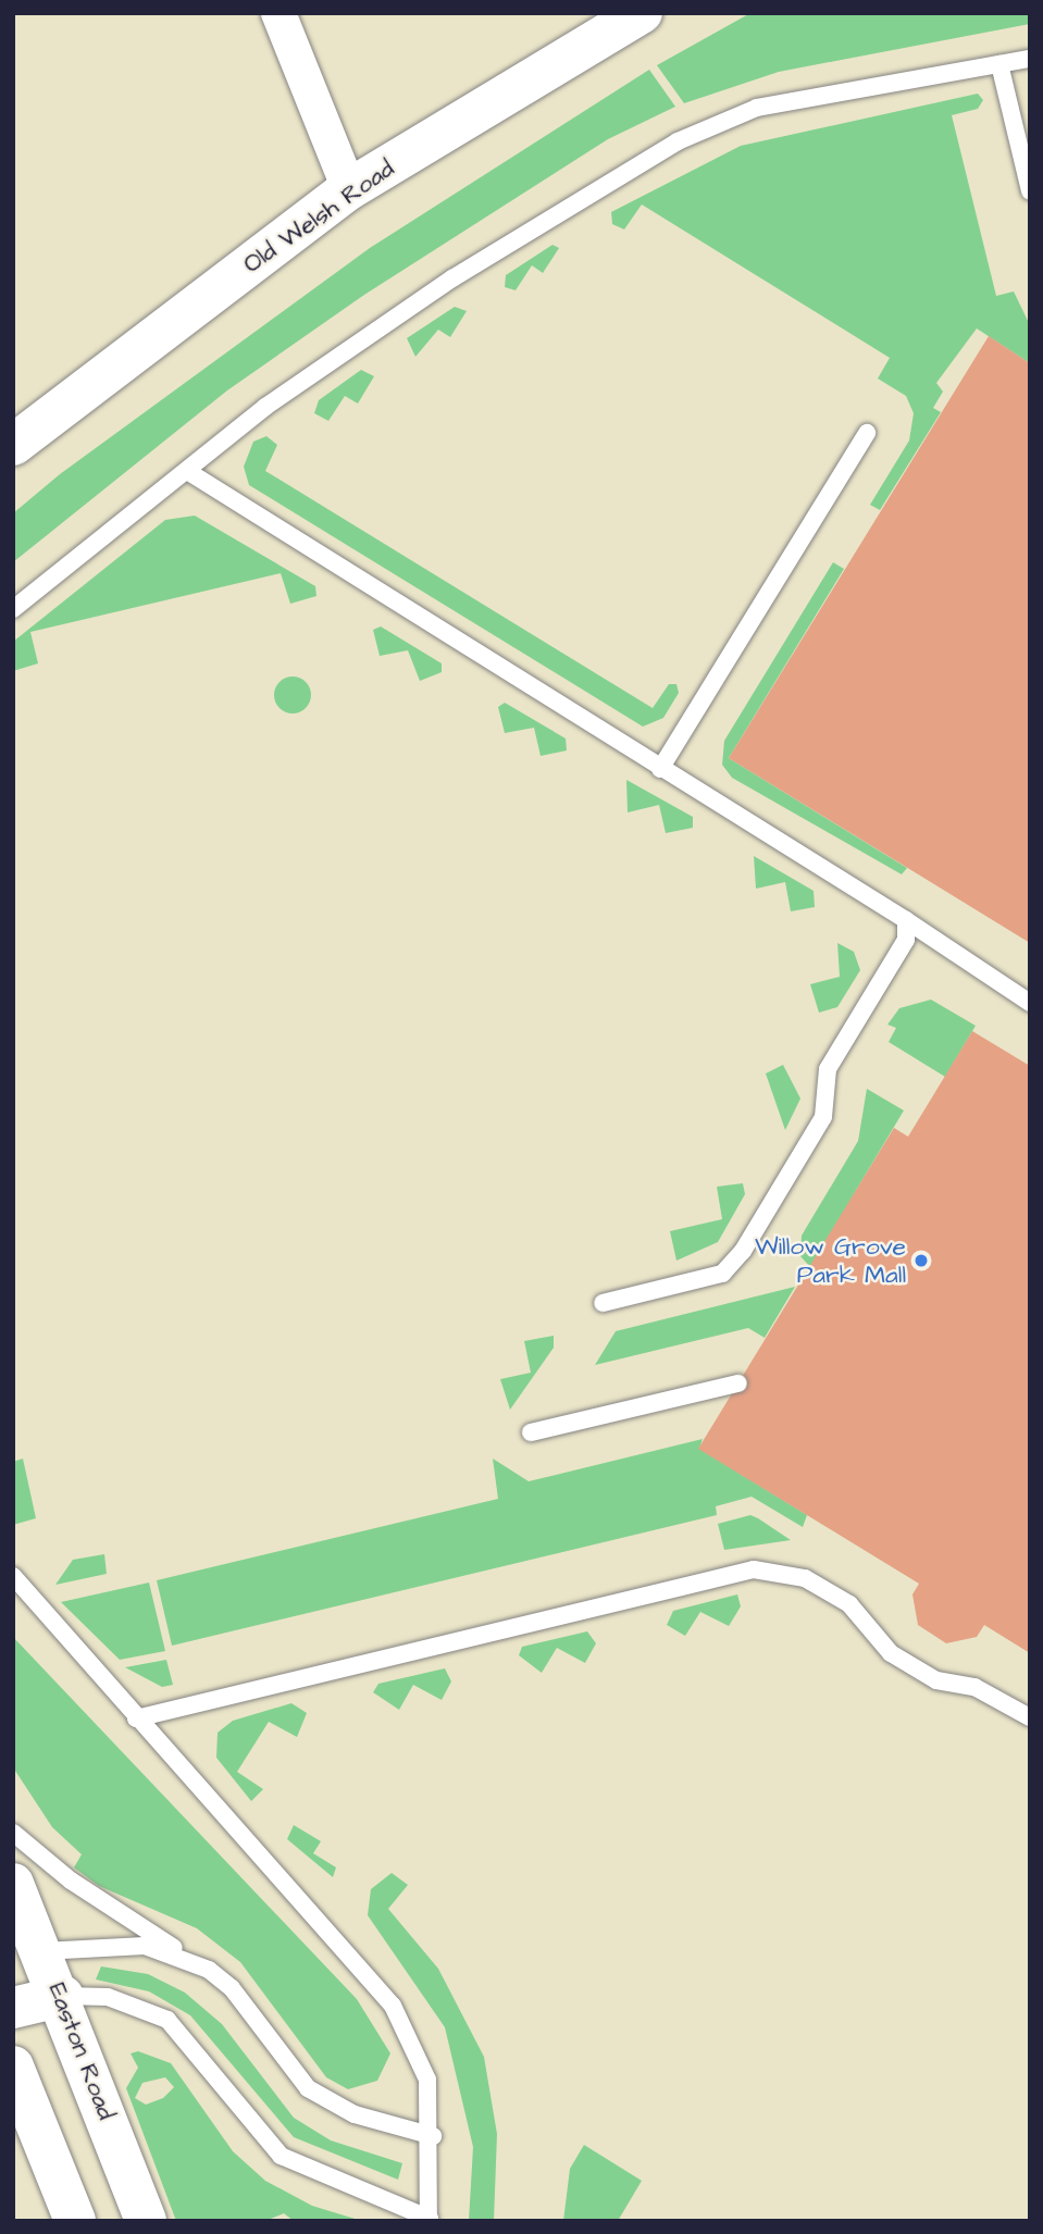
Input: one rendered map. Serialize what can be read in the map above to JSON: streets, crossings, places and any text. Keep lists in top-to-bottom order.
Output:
{
  "streets": {
    "street": ["Old Welsh Road", "Easton Road"]
  },
  "places": ["Willow Grove Park Mall"]
}
